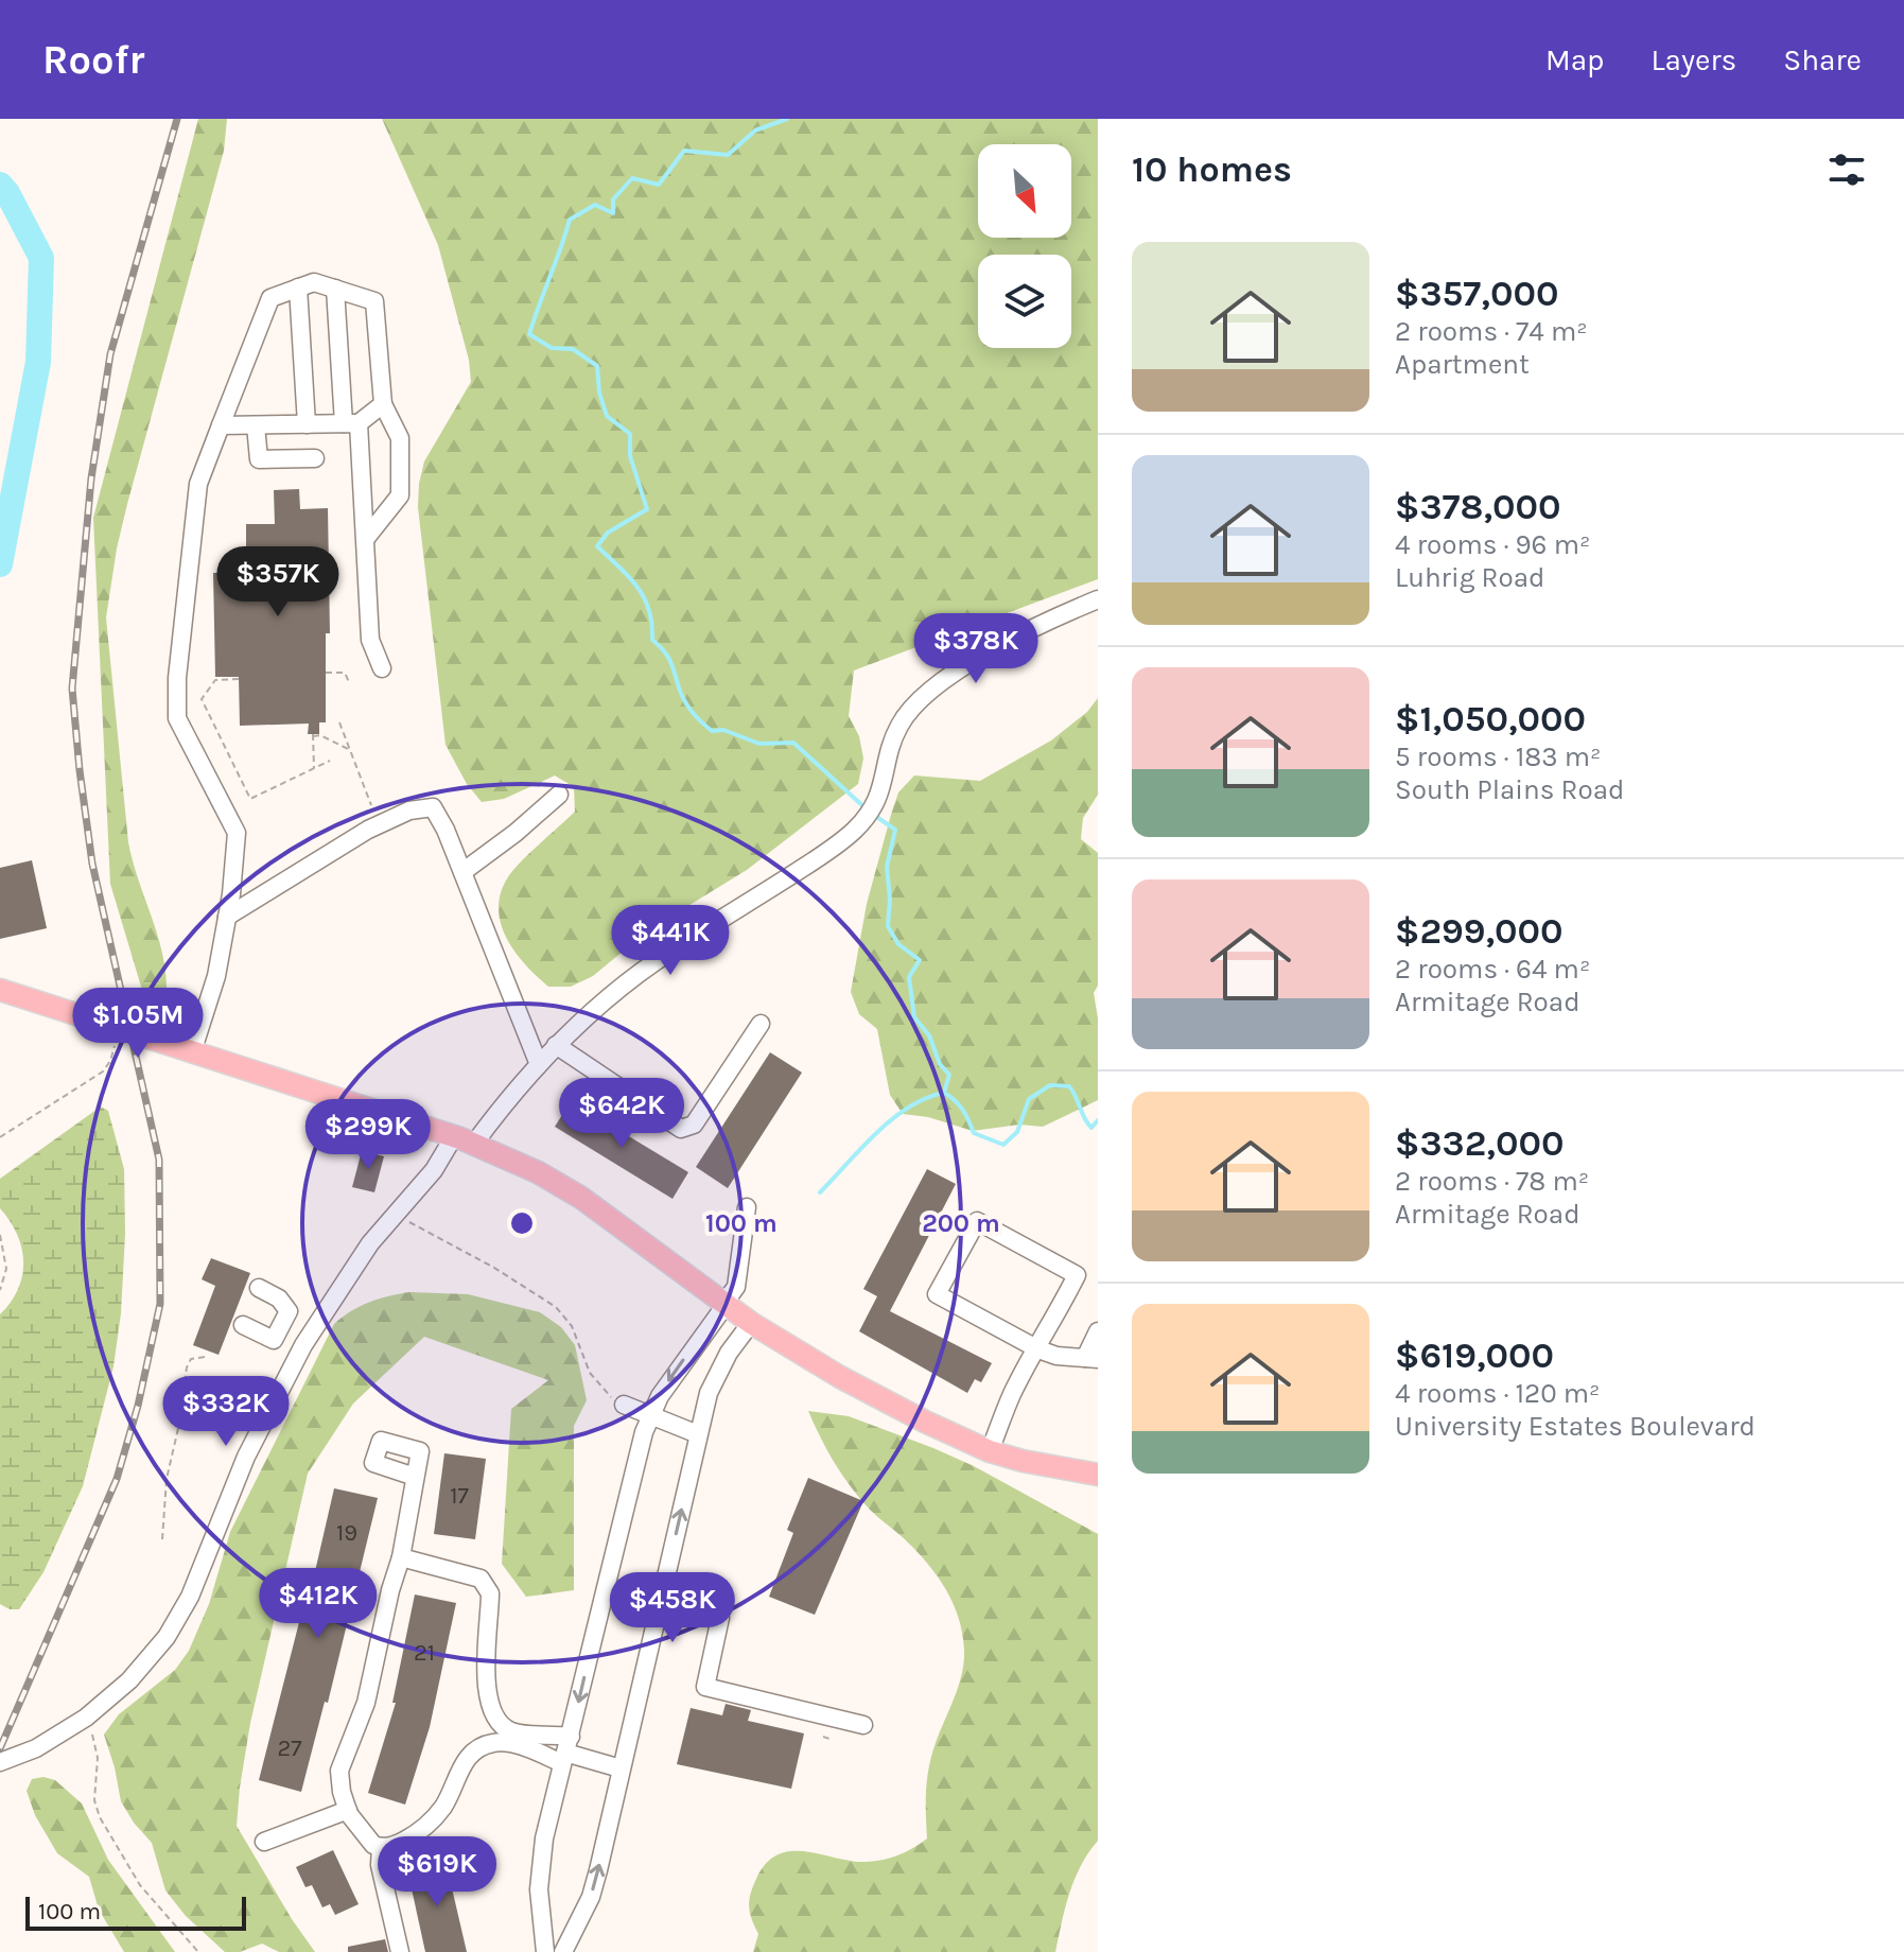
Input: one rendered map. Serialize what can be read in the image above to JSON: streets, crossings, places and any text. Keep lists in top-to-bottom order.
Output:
{
  "house_numbers": [
    "17",
    "19",
    "21",
    "27"
  ],
  "scale_bar": "100 m",
  "north": "bottom right",
  "page": {
    "header": "Roofr",
    "nav": ["Map", "Layers", "Share"],
    "heading": "10 homes",
    "list": [
      {
        "name": "$357,000",
        "note": "2 rooms · 74 m² · Apartment"
      },
      {
        "name": "$378,000",
        "note": "4 rooms · 96 m² · Luhrig Road"
      },
      {
        "name": "$1,050,000",
        "note": "5 rooms · 183 m² · South Plains Road"
      },
      {
        "name": "$299,000",
        "note": "2 rooms · 64 m² · Armitage Road"
      },
      {
        "name": "$332,000",
        "note": "2 rooms · 78 m² · Armitage Road"
      },
      {
        "name": "$619,000",
        "note": "4 rooms · 120 m² · University Estates Boulevard"
      }
    ],
    "price": [
      "$357K",
      "$378K",
      "$441K",
      "$1.05M",
      "$642K",
      "$299K",
      "$332K",
      "$412K",
      "$458K",
      "$619K"
    ],
    "scale": "100 m"
  },
  "rings": ["100 m", "200 m"]
}
